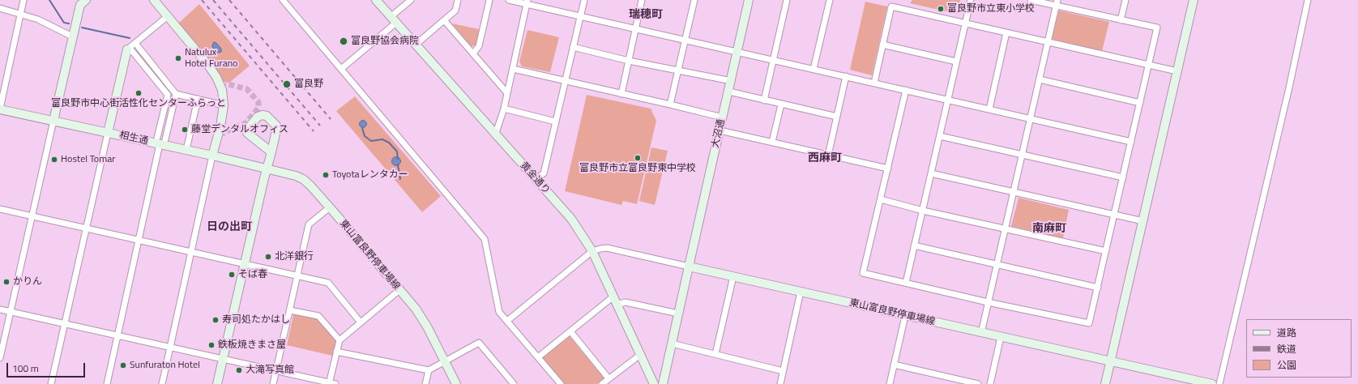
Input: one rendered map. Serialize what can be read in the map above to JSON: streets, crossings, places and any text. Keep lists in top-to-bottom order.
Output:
{
  "streets": {
    "street": [
      "大沼通",
      "相生通",
      "黄金通り",
      "東山富良野停車場線"
    ]
  },
  "crossings": [
    ["大沼通", "東山富良野停車場線"],
    ["相生通", "東山富良野停車場線"]
  ],
  "districts": [
    "瑞穂町",
    "西麻町",
    "日の出町",
    "南麻町"
  ],
  "places": [
    "富良野市立東小学校",
    "富良野協会病院",
    "Natulux Hotel Furano",
    "富良野",
    "富良野市中心街活性化センターふらっと",
    "藤堂デンタルオフィス",
    "富良野市立富良野東中学校",
    "Hostel Tomar",
    "Toyotaレンタカー",
    "北洋銀行",
    "そば春",
    "かりん",
    "寿司処たかはし",
    "鉄板焼きまさ屋",
    "Sunfuraton Hotel",
    "大滝写真館"
  ],
  "legend": ["道路", "鉄道", "公園"],
  "scale_bar": "100 m"
}
